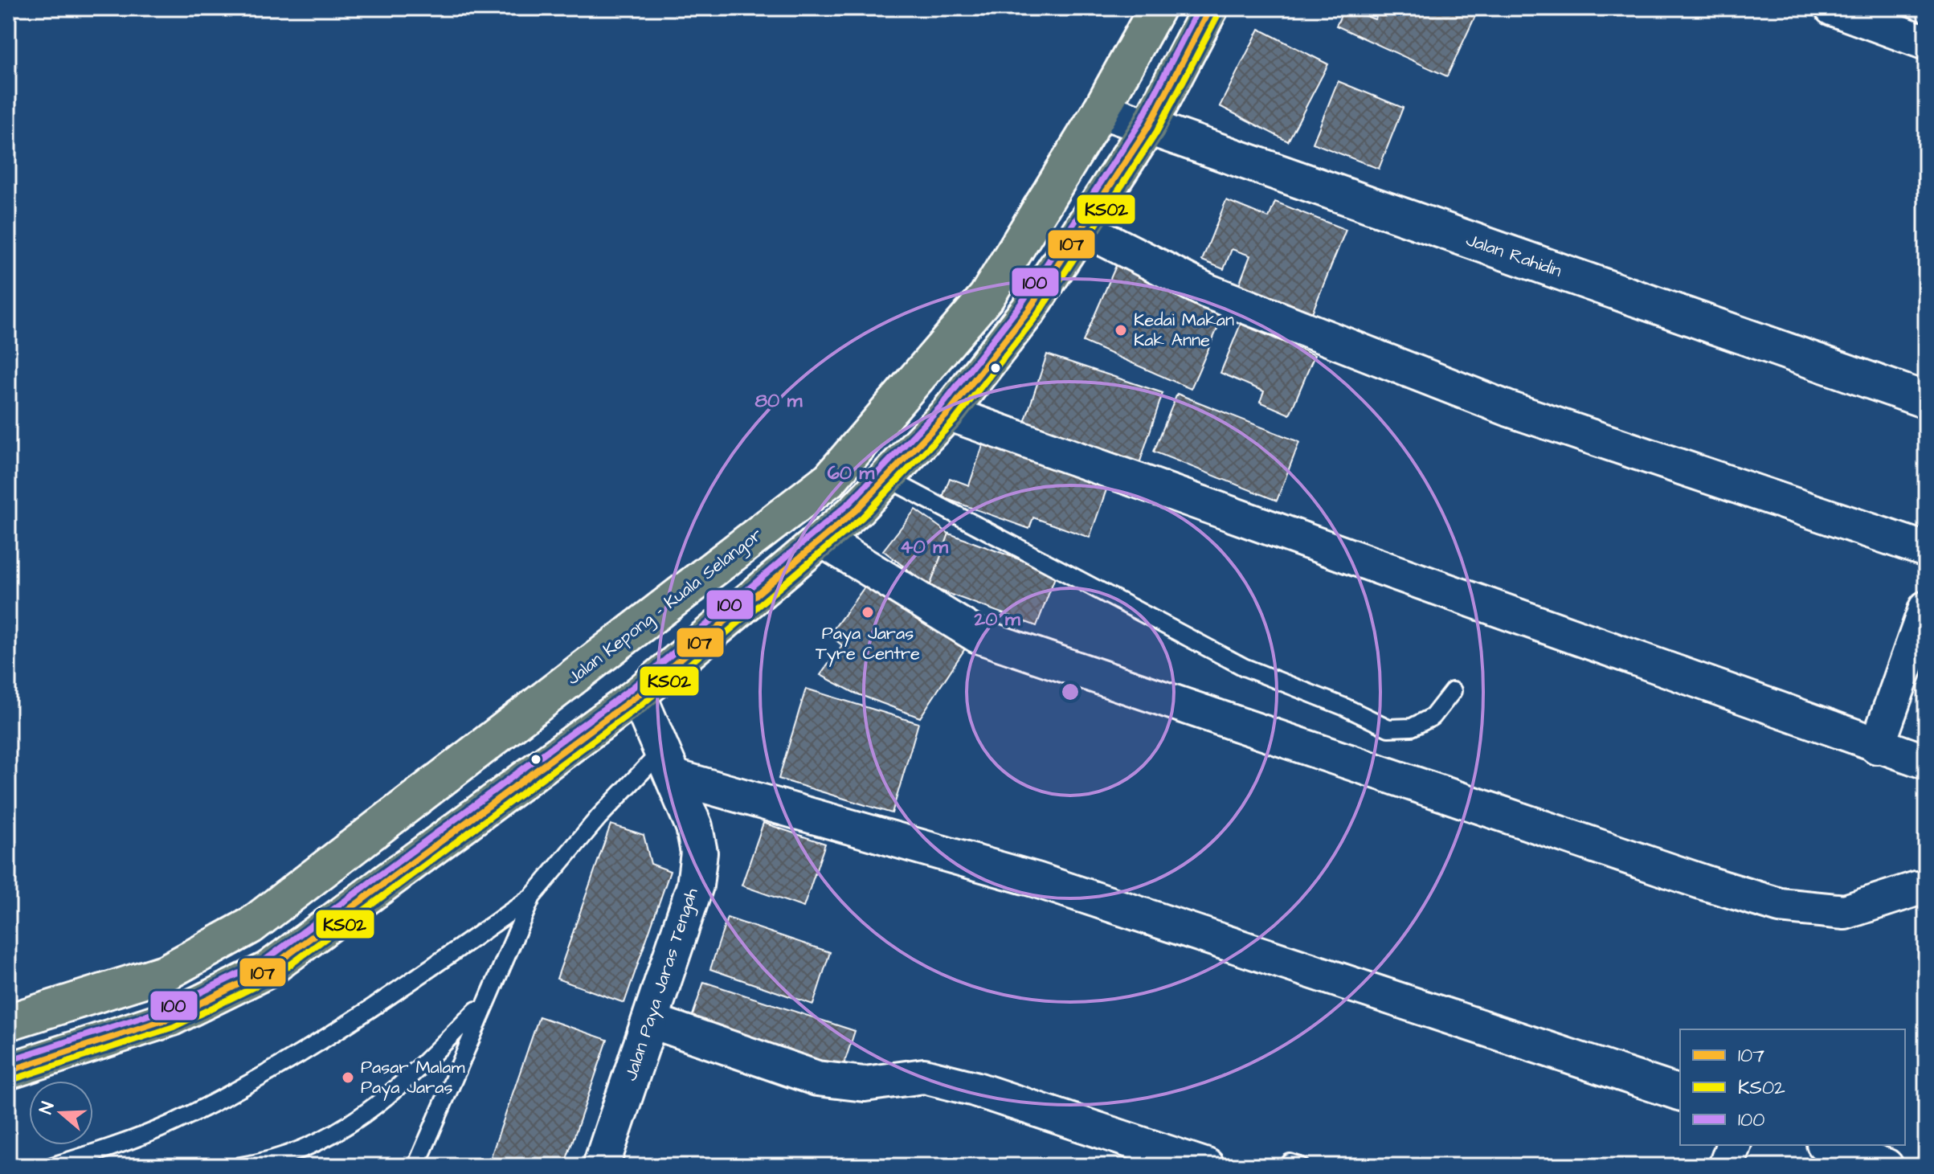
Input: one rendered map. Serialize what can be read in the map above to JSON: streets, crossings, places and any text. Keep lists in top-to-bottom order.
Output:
{
  "streets": {
    "highway": ["Jalan Kepong - Kuala Selangor"],
    "street": ["Jalan Rahidin", "Jalan Paya Jaras Tengah"]
  },
  "crossings": [
    ["Jalan Rahidin", "Jalan Kepong - Kuala Selangor"]
  ],
  "places": ["Kedai Makan Kak Anne", "Paya Jaras Tyre Centre", "Pasar Malam Paya Jaras"],
  "lines": ["transit line 107", "transit line 100", "transit line KS02"],
  "legend": ["107", "KS02", "100"],
  "north": "left",
  "rings": [
    "80 m",
    "60 m",
    "40 m",
    "20 m"
  ]
}
